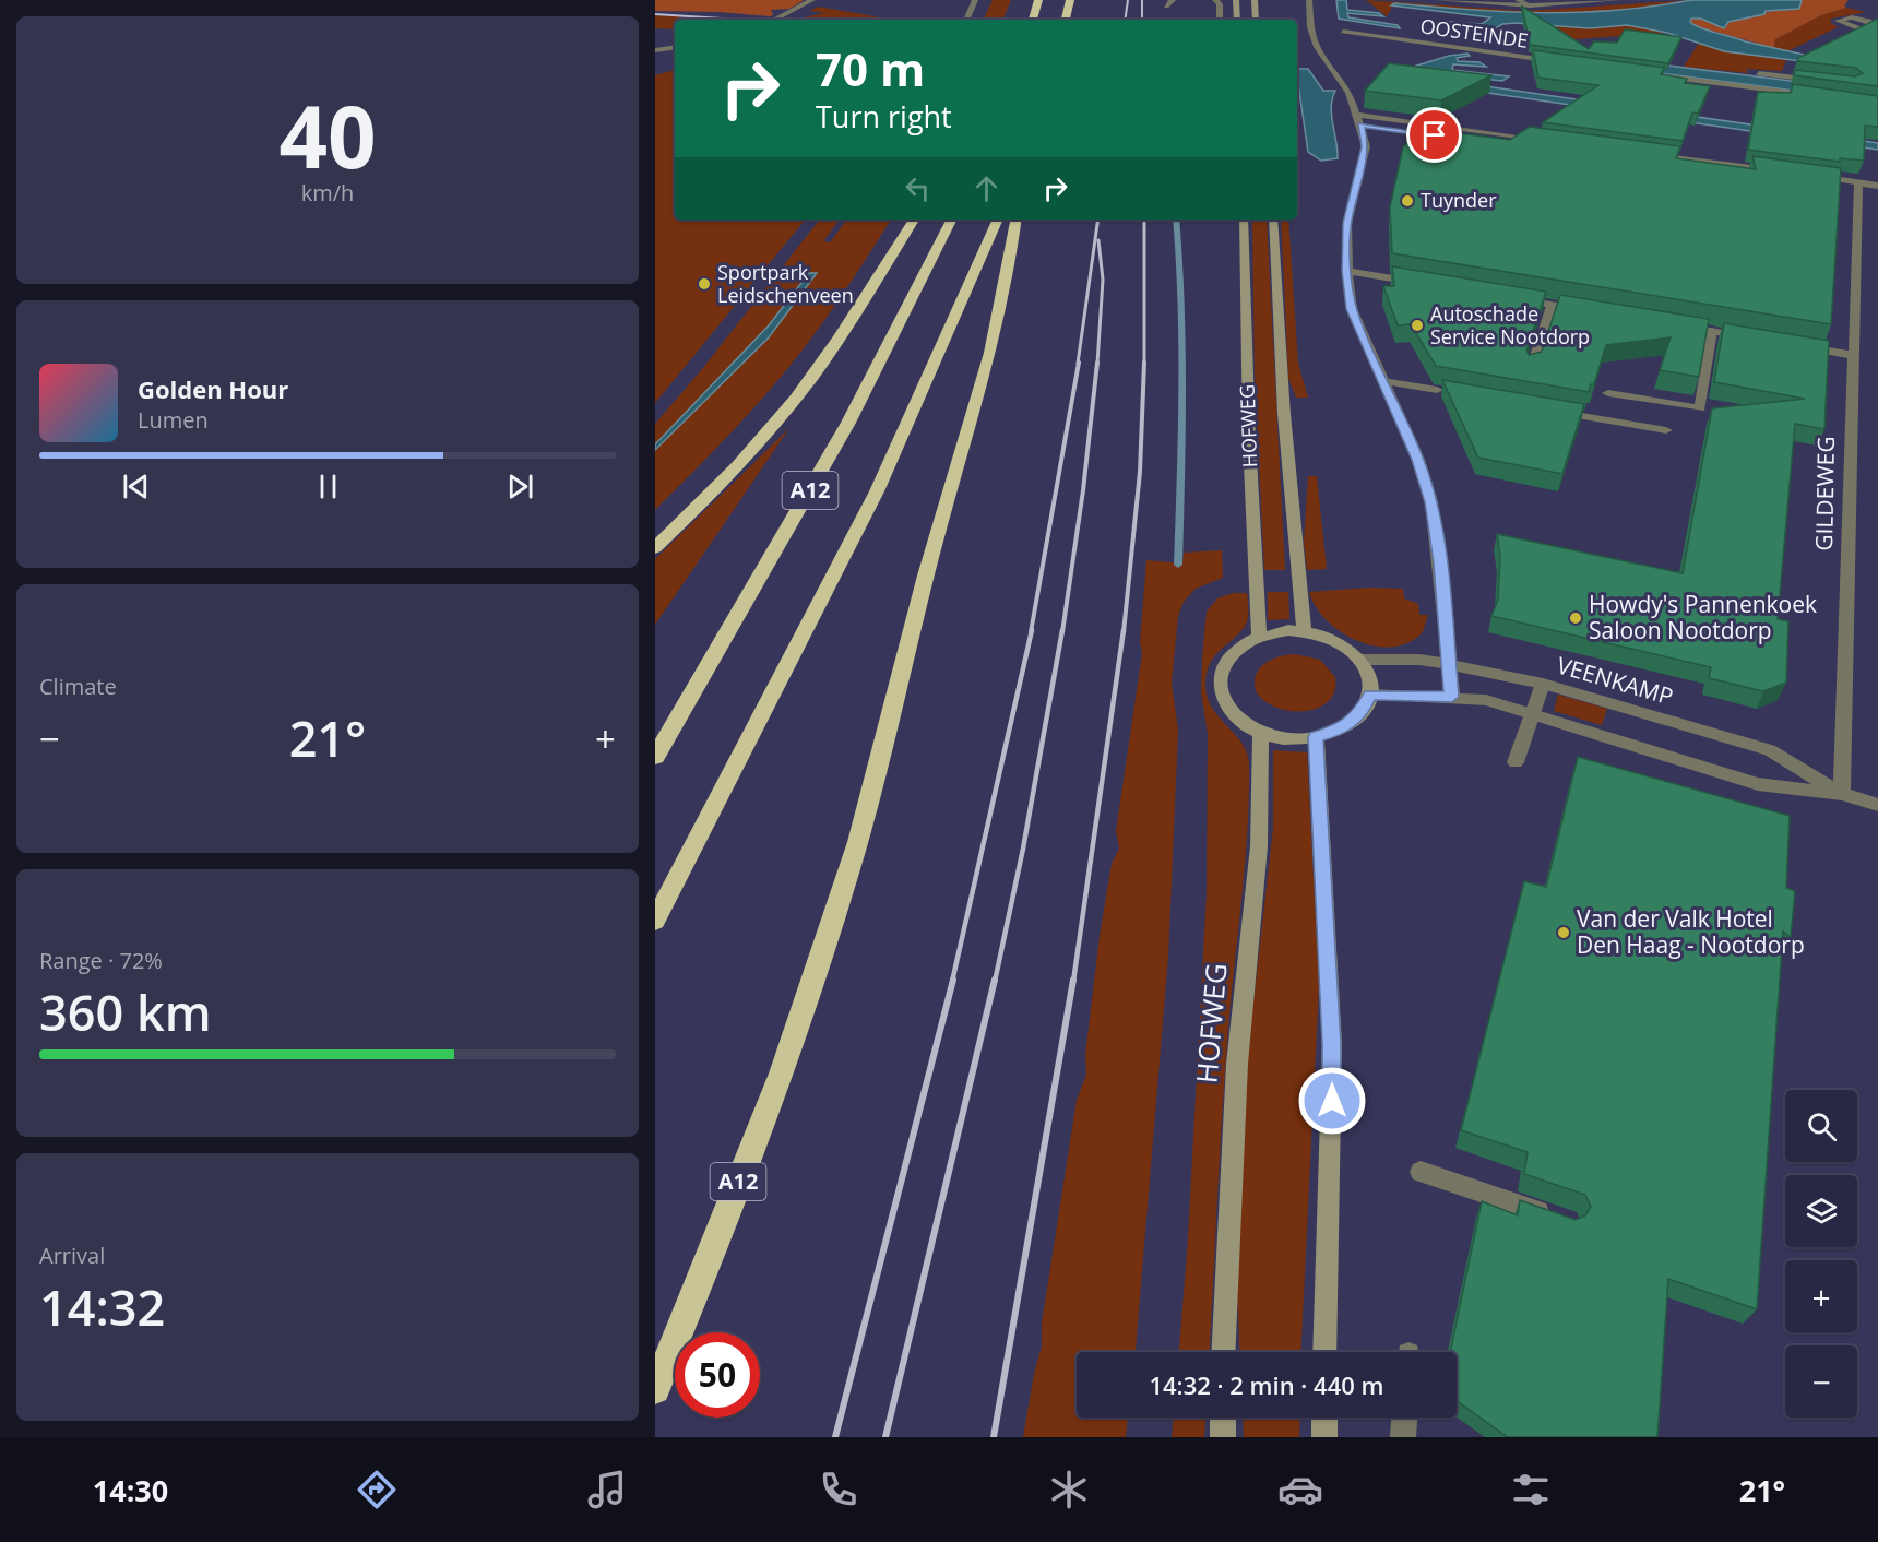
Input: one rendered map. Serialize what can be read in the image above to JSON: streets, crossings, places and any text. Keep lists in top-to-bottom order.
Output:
{
  "streets": {
    "highway": ["A12"],
    "main road": ["HOFWEG"],
    "street": ["OOSTEINDE", "GILDEWEG", "VEENKAMP"]
  },
  "crossings": [
    ["HOFWEG", "VEENKAMP"],
    ["GILDEWEG", "VEENKAMP"]
  ],
  "places": [
    "Tuynder",
    "Sportpark Leidschenveen",
    "Autoschade Service Nootdorp",
    "Howdy's Pannenkoek Saloon Nootdorp",
    "Van der Valk Hotel Den Haag - Nootdorp"
  ],
  "page": {
    "tile": [
      ["40", "km/h"],
      "Climate",
      ["Range · 72%", "360 km"],
      ["Arrival", "14:32"]
    ],
    "turn": ["70 m", "Turn right"],
    "song": ["Golden Hour", "Lumen"],
    "heat": ["−", "21°", "+"],
    "map_buttons": ["+", "−"],
    "limit": "50",
    "trip": "14:32 · 2 min · 440 m",
    "tabs": ["14:30", "21°"]
  }
}
